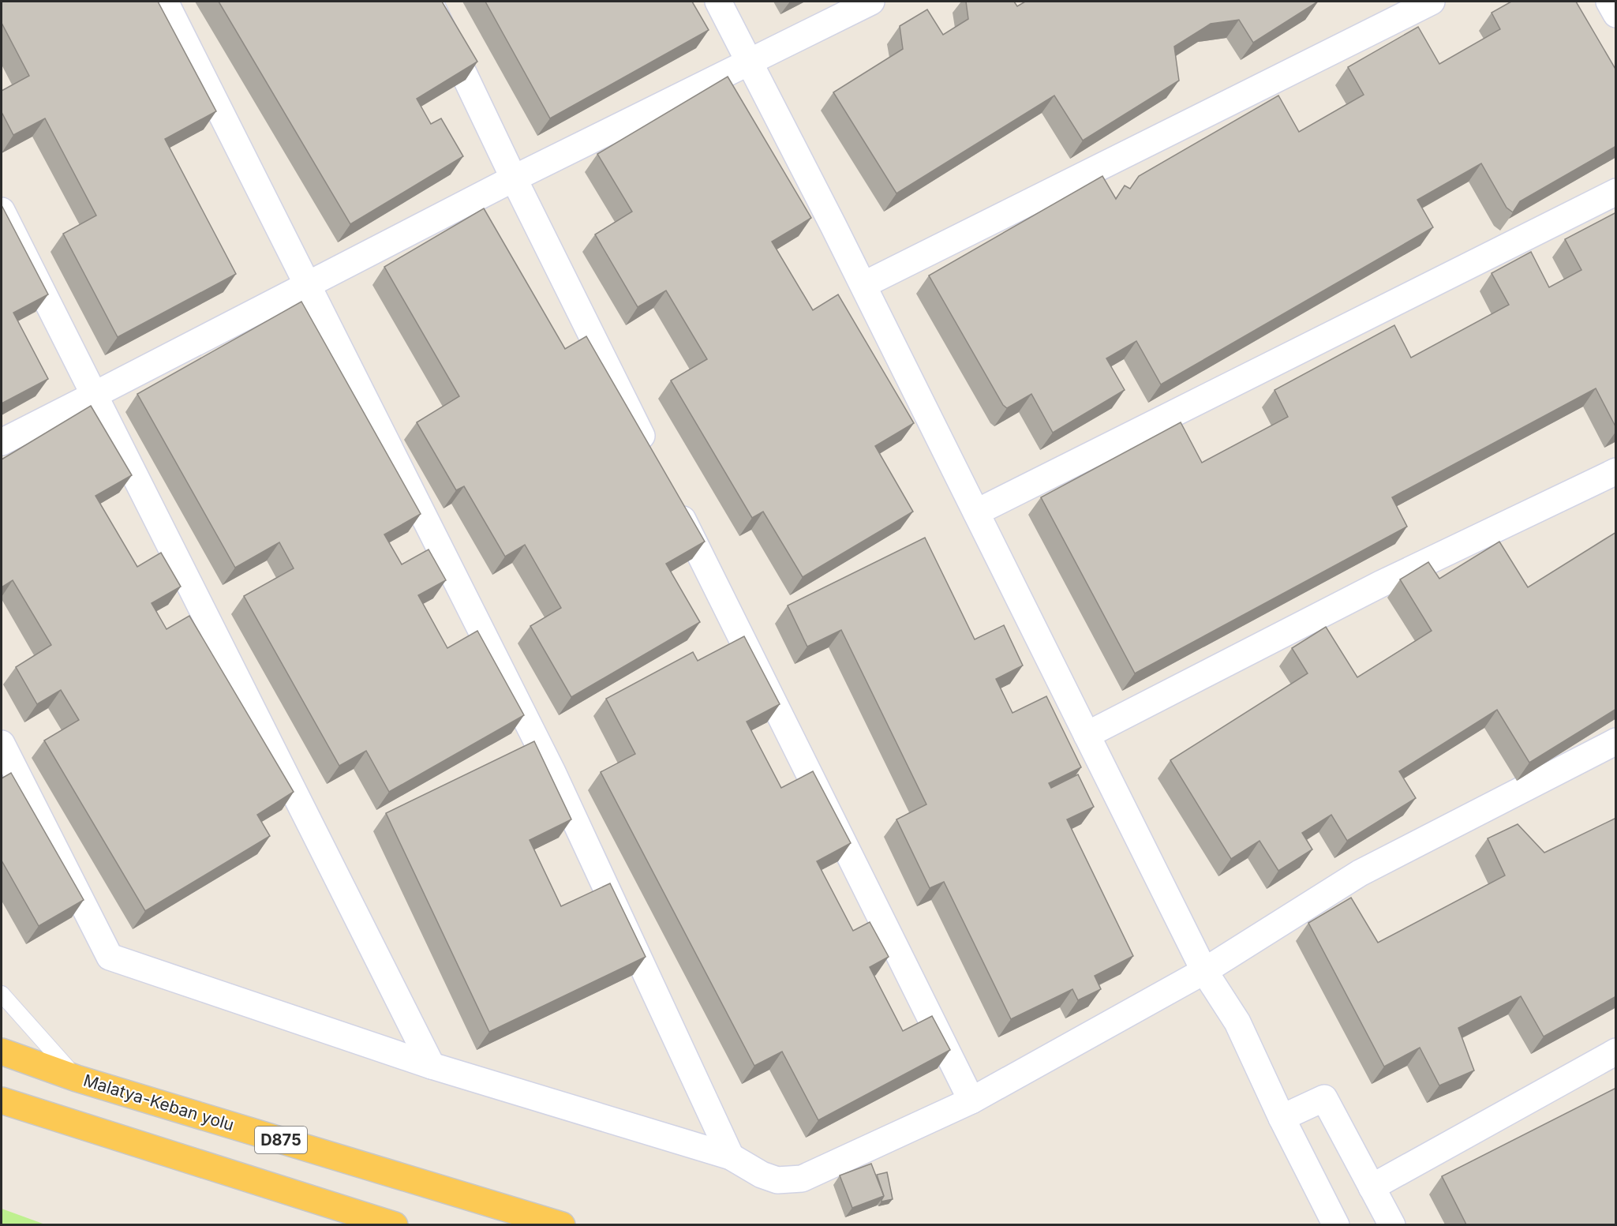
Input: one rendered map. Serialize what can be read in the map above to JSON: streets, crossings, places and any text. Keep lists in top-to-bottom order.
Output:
{
  "streets": {
    "highway": ["Malatya-Keban yolu", "D875"]
  }
}
